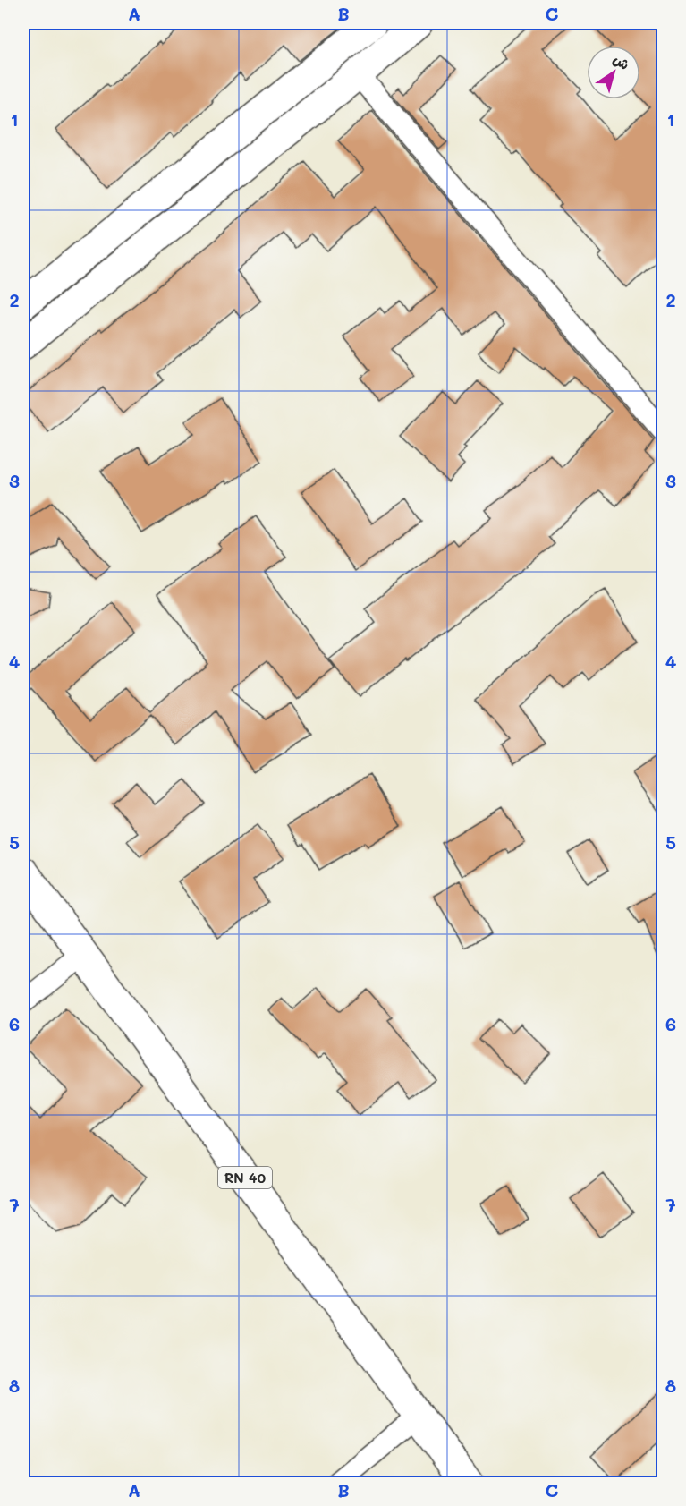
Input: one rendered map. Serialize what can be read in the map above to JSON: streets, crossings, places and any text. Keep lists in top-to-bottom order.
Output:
{
  "streets": {
    "main road": ["RN 40"]
  },
  "north": "top right",
  "grid": {
    "columns": ["A", "B", "C"],
    "rows": [
      "1",
      "2",
      "3",
      "4",
      "5",
      "6",
      "7",
      "8"
    ]
  }
}
